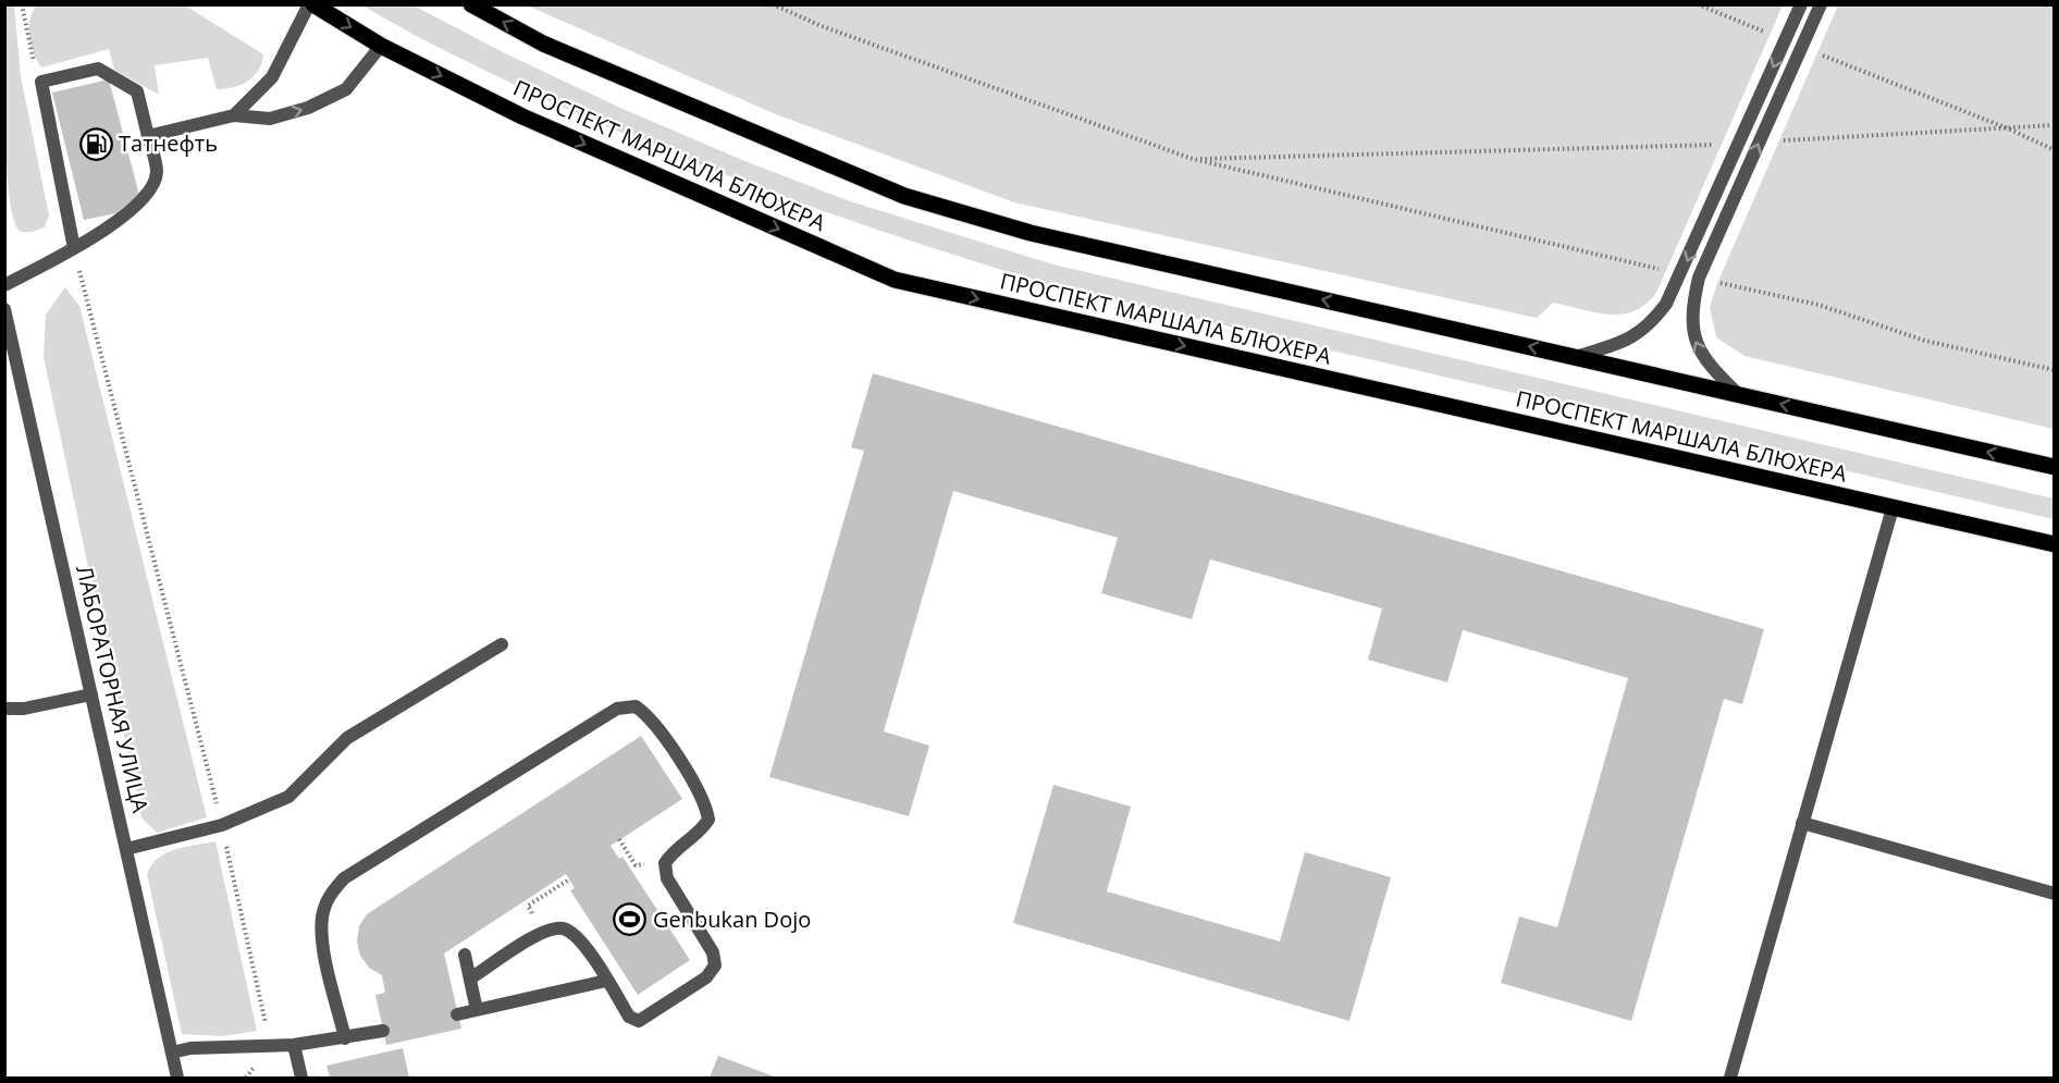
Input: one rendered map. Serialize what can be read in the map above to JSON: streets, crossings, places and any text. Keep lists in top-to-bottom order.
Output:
{
  "streets": {
    "main road": ["ПРОСПЕКТ МАРШАЛА БЛЮХЕРА"],
    "street": ["ЛАБОРАТОРНАЯ УЛИЦА"]
  },
  "places": {
    "fuel station": ["Татнефть"],
    "sports": ["Genbukan Dojo"]
  }
}
